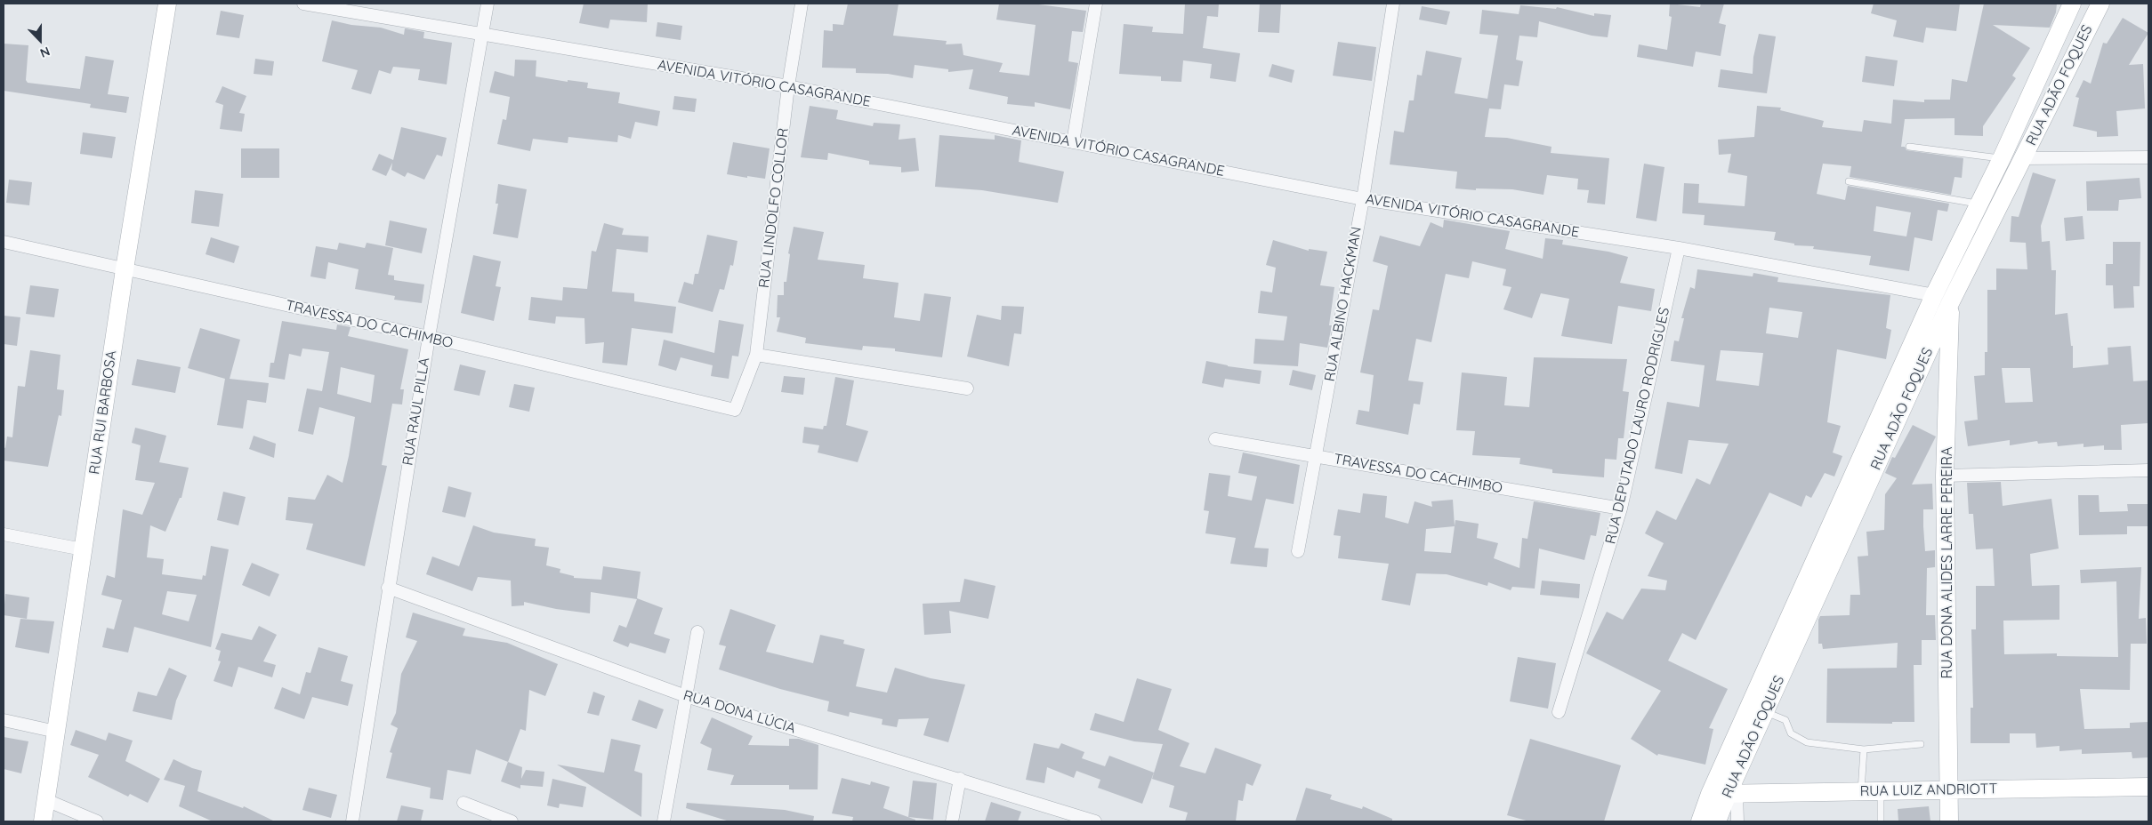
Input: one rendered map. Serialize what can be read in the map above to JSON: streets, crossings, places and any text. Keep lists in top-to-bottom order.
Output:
{
  "streets": {
    "main road": [
      "RUA ADÃO FOQUES",
      "RUA RUI BARBOSA",
      "RUA DONA ALIDES LARRE PEREIRA",
      "RUA LUIZ ANDRIOTT"
    ],
    "street": [
      "AVENIDA VITÓRIO CASAGRANDE",
      "RUA LINDOLFO COLLOR",
      "RUA ALBINO HACKMAN",
      "TRAVESSA DO CACHIMBO",
      "RUA RAUL PILLA",
      "RUA DEPUTADO LAURO RODRIGUES",
      "RUA DONA LÚCIA"
    ]
  },
  "crossings": [
    ["AVENIDA VITÓRIO CASAGRANDE", "RUA ADÃO FOQUES"],
    ["AVENIDA VITÓRIO CASAGRANDE", "RUA LINDOLFO COLLOR"],
    ["AVENIDA VITÓRIO CASAGRANDE", "RUA ALBINO HACKMAN"],
    ["AVENIDA VITÓRIO CASAGRANDE", "RUA RAUL PILLA"],
    ["AVENIDA VITÓRIO CASAGRANDE", "RUA DEPUTADO LAURO RODRIGUES"],
    ["RUA ADÃO FOQUES", "RUA DONA ALIDES LARRE PEREIRA"],
    ["RUA ADÃO FOQUES", "RUA LUIZ ANDRIOTT"],
    ["RUA LINDOLFO COLLOR", "TRAVESSA DO CACHIMBO"],
    ["RUA ALBINO HACKMAN", "TRAVESSA DO CACHIMBO"],
    ["TRAVESSA DO CACHIMBO", "RUA RAUL PILLA"],
    ["TRAVESSA DO CACHIMBO", "RUA RUI BARBOSA"],
    ["TRAVESSA DO CACHIMBO", "RUA DEPUTADO LAURO RODRIGUES"],
    ["RUA RAUL PILLA", "RUA DONA LÚCIA"],
    ["RUA DONA ALIDES LARRE PEREIRA", "RUA LUIZ ANDRIOTT"]
  ],
  "north": "bottom"
}
